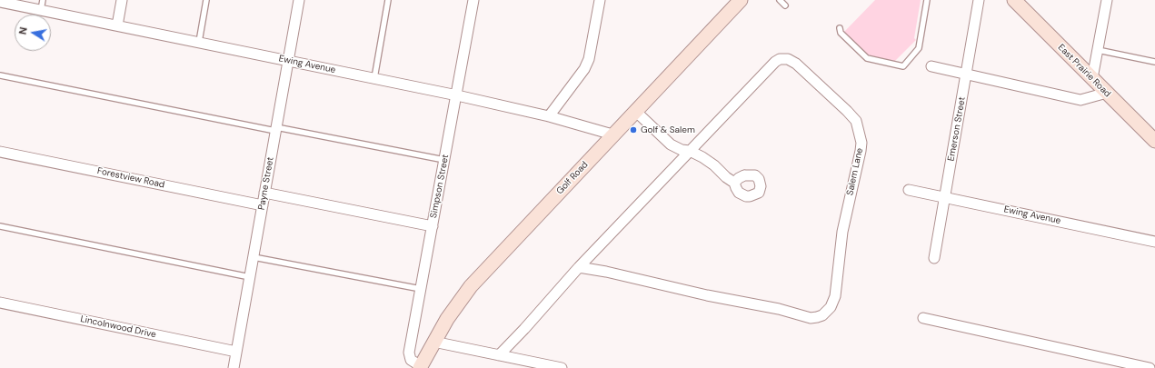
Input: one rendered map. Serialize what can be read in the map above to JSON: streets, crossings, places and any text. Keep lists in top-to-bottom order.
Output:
{
  "streets": {
    "main road": ["East Prairie Road", "Golf Road"],
    "street": [
      "Ewing Avenue",
      "Emerson Street",
      "Salem Lane",
      "Forestview Road",
      "Payne Street",
      "Simpson Street",
      "Lincolnwood Drive"
    ]
  },
  "crossings": [
    ["Ewing Avenue", "Emerson Street"],
    ["Ewing Avenue", "Golf Road"],
    ["Ewing Avenue", "Payne Street"],
    ["Ewing Avenue", "Simpson Street"],
    ["Forestview Road", "Payne Street"],
    ["Golf Road", "Simpson Street"],
    ["Payne Street", "Lincolnwood Drive"]
  ],
  "places": ["Golf & Salem"],
  "north": "left"
}
